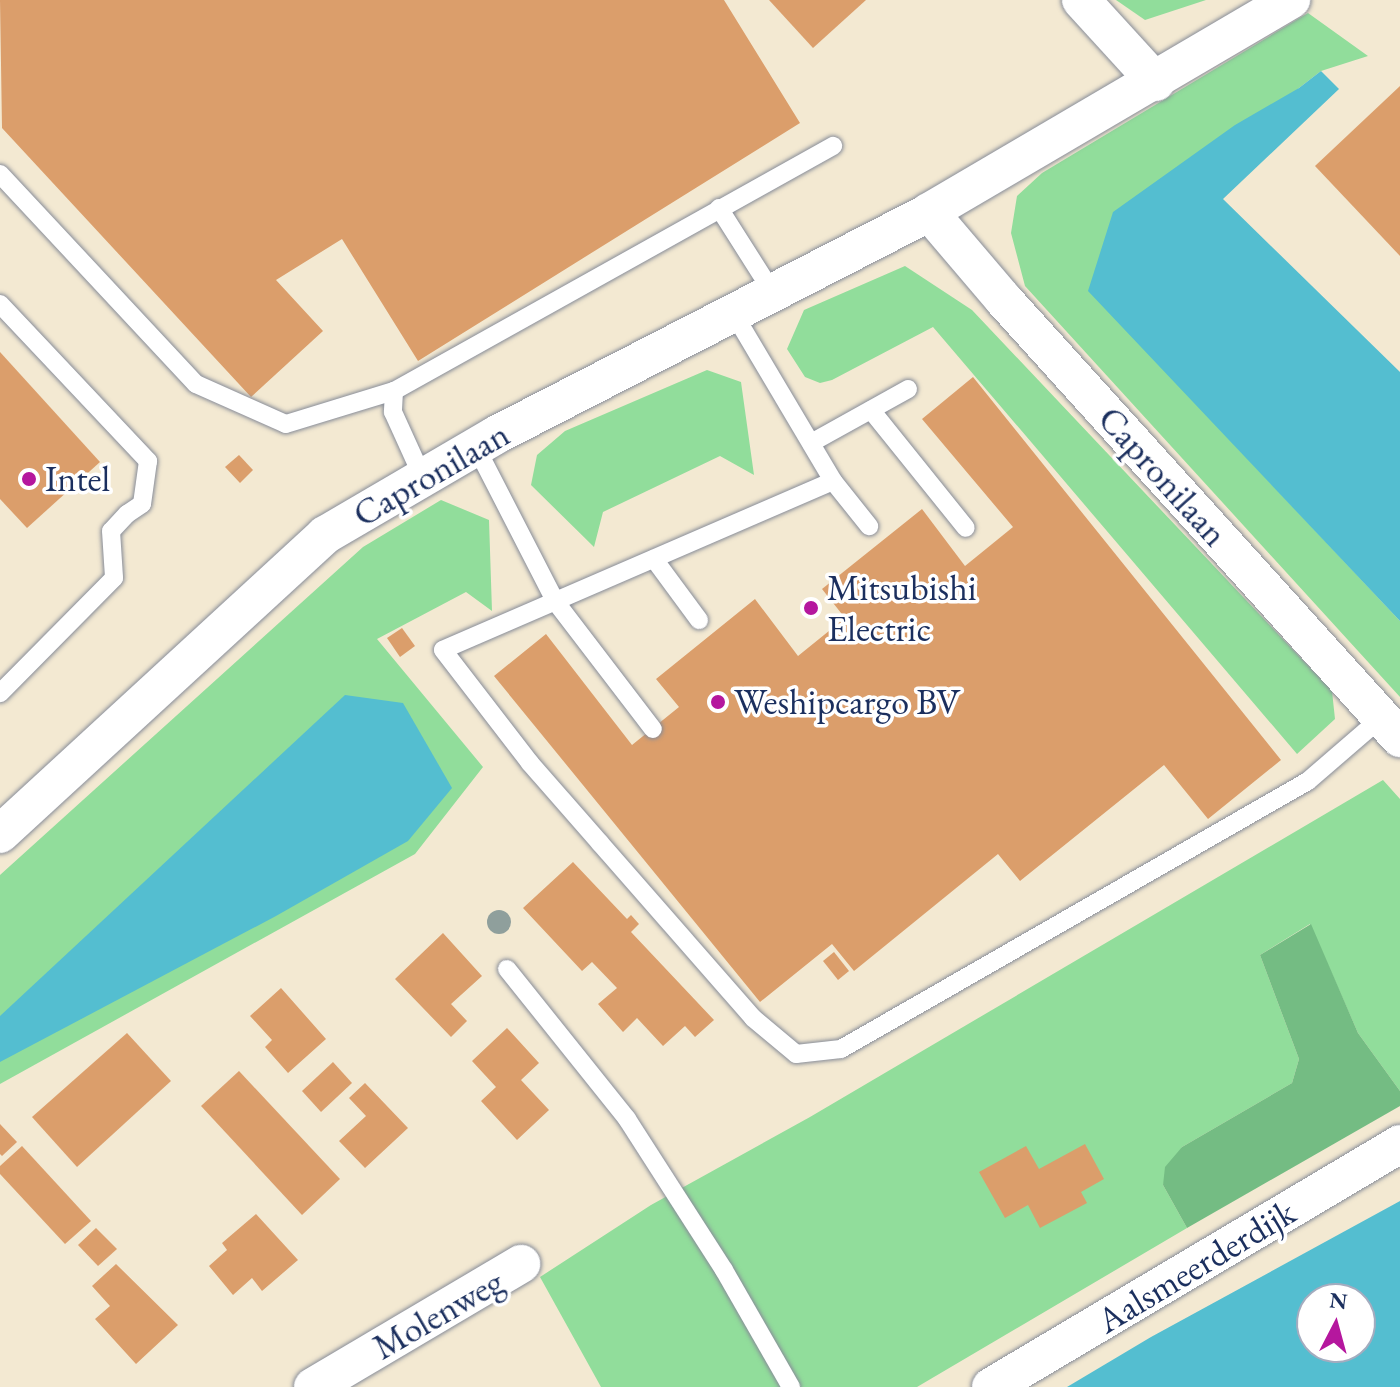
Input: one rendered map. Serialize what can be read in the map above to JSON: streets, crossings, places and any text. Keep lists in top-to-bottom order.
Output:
{
  "streets": {
    "street": ["Capronilaan", "Aalsmeerderdijk", "Molenweg"]
  },
  "places": ["Intel", "Mitsubishi Electric", "Weshipcargo BV"],
  "north": "top"
}
